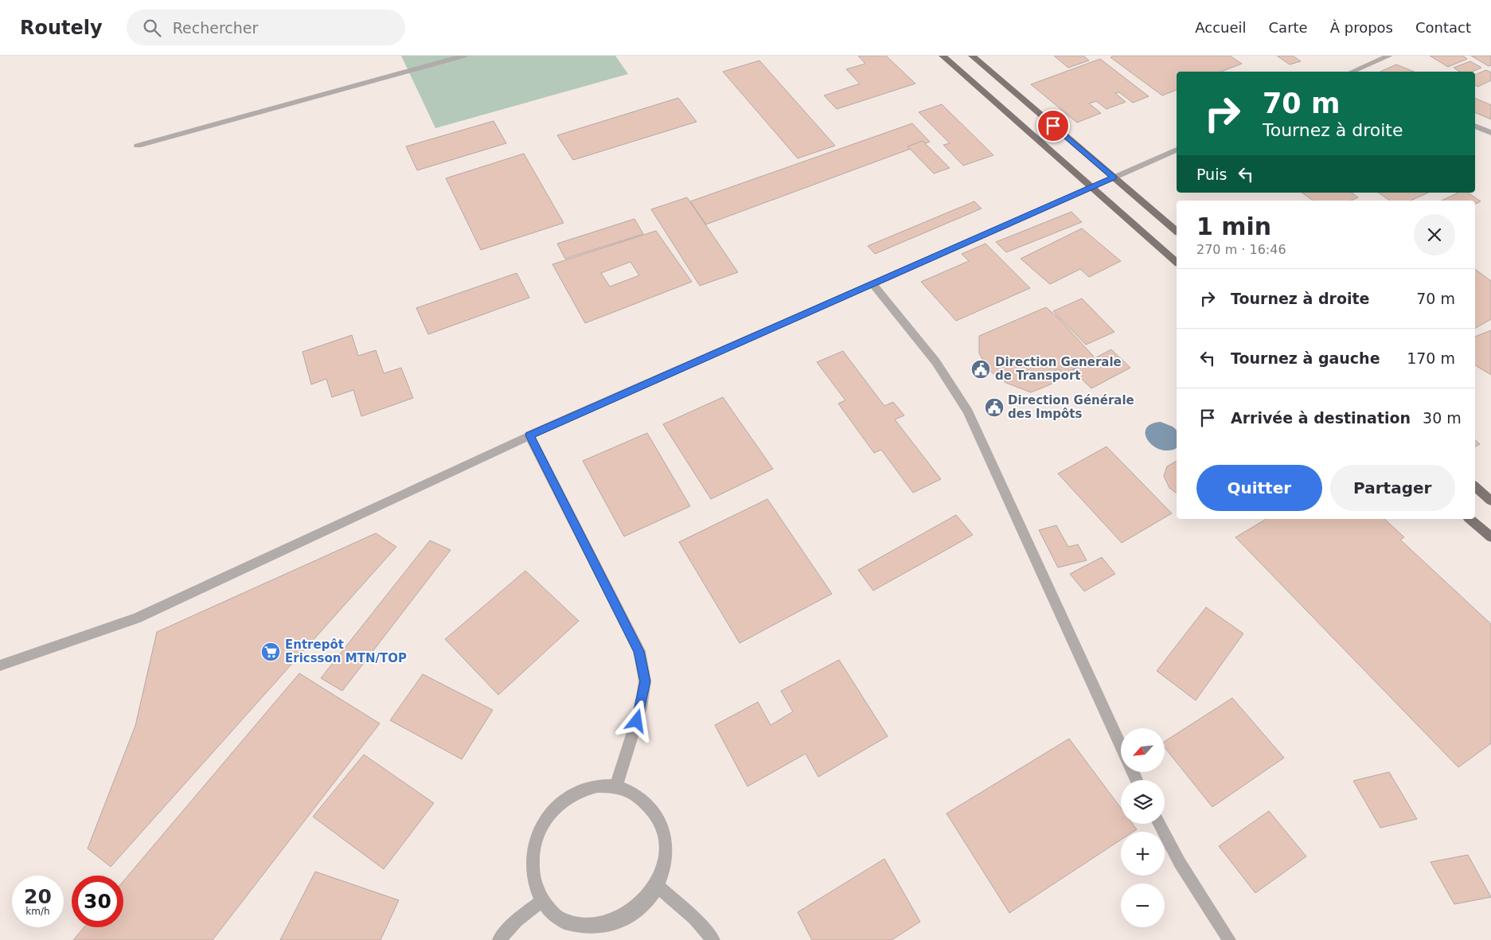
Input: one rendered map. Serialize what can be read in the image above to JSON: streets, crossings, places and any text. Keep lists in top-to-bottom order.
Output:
{
  "places": {
    "public building": ["Direction Generale de Transport", "Direction Générale des Impôts"],
    "supermarket": ["Entrepôt Ericsson MTN/TOP"]
  },
  "north": "bottom left",
  "page": {
    "header": "Routely",
    "search": "Rechercher",
    "nav": [
      "Accueil",
      "Carte",
      "À propos",
      "Contact"
    ],
    "turn": ["70 m", "Tournez à droite"],
    "then": "Puis",
    "heading": ["1 min", "270 m · 16:46"],
    "list": [
      {
        "name": "Tournez à droite",
        "value": "70 m"
      },
      {
        "name": "Tournez à gauche",
        "value": "170 m"
      },
      {
        "name": "Arrivée à destination",
        "value": "30 m"
      }
    ],
    "buttons": ["Quitter", "Partager"],
    "map_buttons": ["+", "−"],
    "speed": "20 km/h",
    "limit": "30"
  }
}
